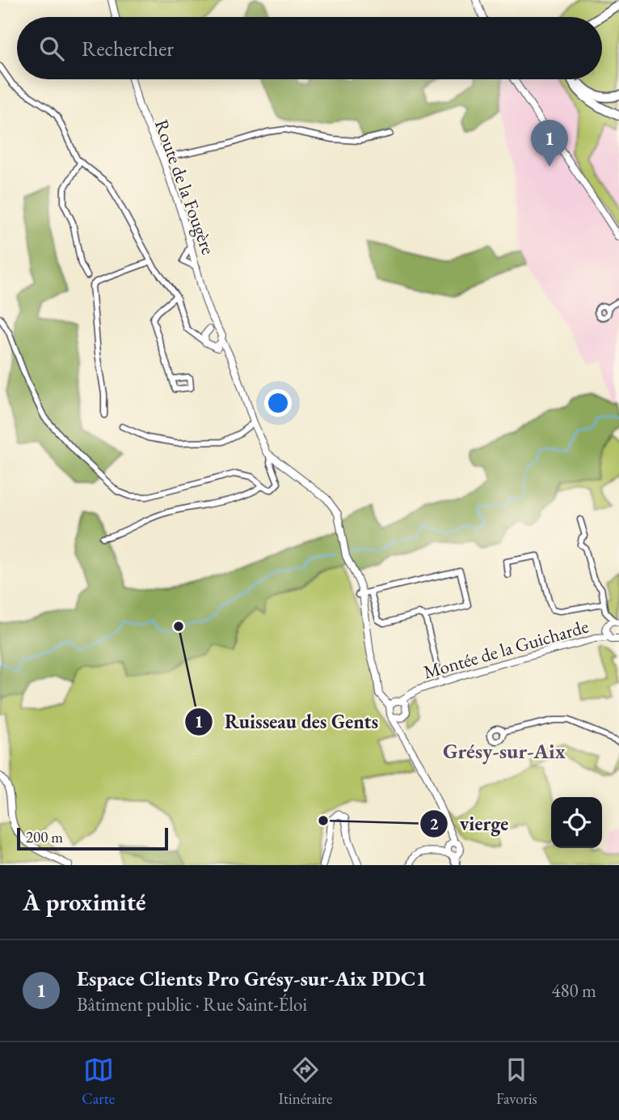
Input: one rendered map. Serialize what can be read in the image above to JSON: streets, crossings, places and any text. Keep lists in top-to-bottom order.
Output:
{
  "streets": {
    "main road": ["Route de la Fougère", "Montée de la Guicharde"]
  },
  "districts": ["Grésy-sur-Aix"],
  "places": ["Ruisseau des Gents", "vierge"],
  "scale_bar": "200 m",
  "page": {
    "search": "Rechercher",
    "pins": "1",
    "scale": "200 m",
    "heading": "À proximité",
    "list": [
      {
        "mark": "1",
        "name": "Espace Clients Pro Grésy-sur-Aix PDC1",
        "note": "Bâtiment public · Rue Saint-Éloi",
        "value": "480 m"
      }
    ],
    "nav": ["Carte", "Itinéraire", "Favoris"]
  }
}
